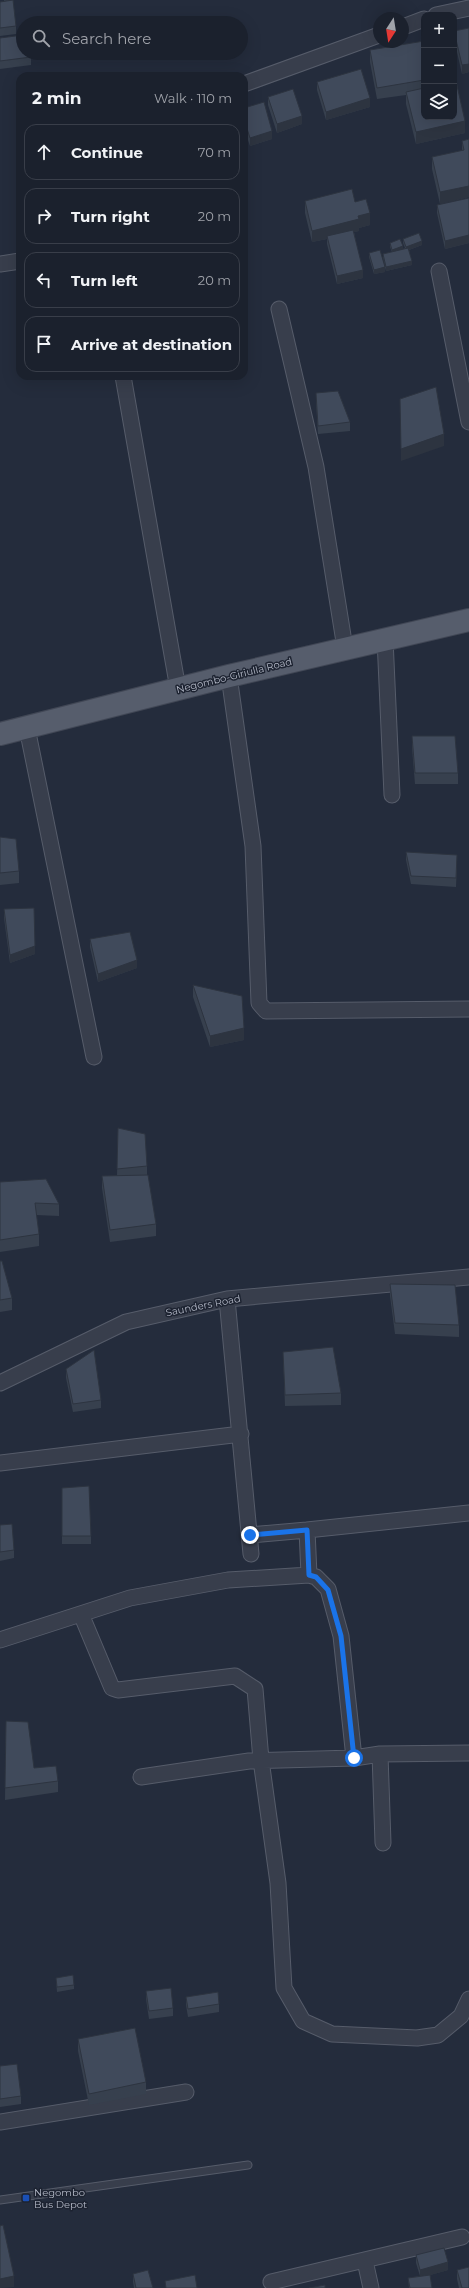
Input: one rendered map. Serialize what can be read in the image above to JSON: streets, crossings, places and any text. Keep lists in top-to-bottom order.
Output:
{
  "streets": {
    "main road": ["Negombo-Giriulla Road"],
    "street": ["Saunders Road"]
  },
  "places": {
    "transit": ["Negombo Bus Depot"]
  },
  "north": "bottom",
  "page": {
    "map_buttons": ["+", "−"],
    "search": "Search here",
    "heading": ["2 min", "Walk · 110 m"],
    "list": [
      ["Continue", "70 m"],
      ["Turn right", "20 m"],
      ["Turn left", "20 m"],
      "Arrive at destination"
    ]
  }
}
